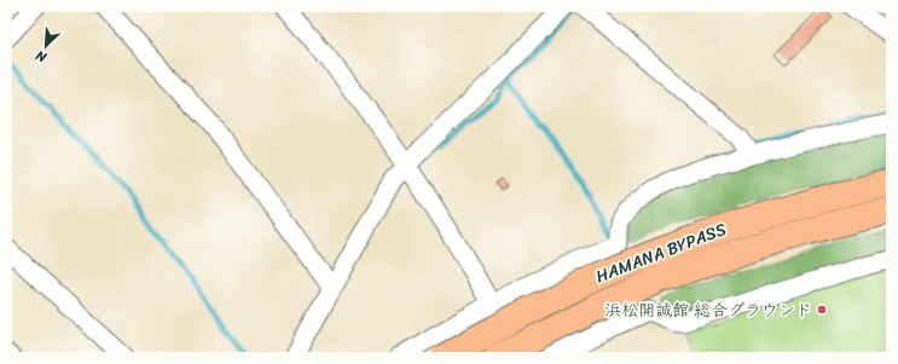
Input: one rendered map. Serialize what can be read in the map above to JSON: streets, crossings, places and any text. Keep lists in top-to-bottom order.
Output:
{
  "streets": {
    "highway": ["HAMANA BYPASS"]
  },
  "places": ["浜松開誠館 総合グラウンド"],
  "north": "bottom left"
}
